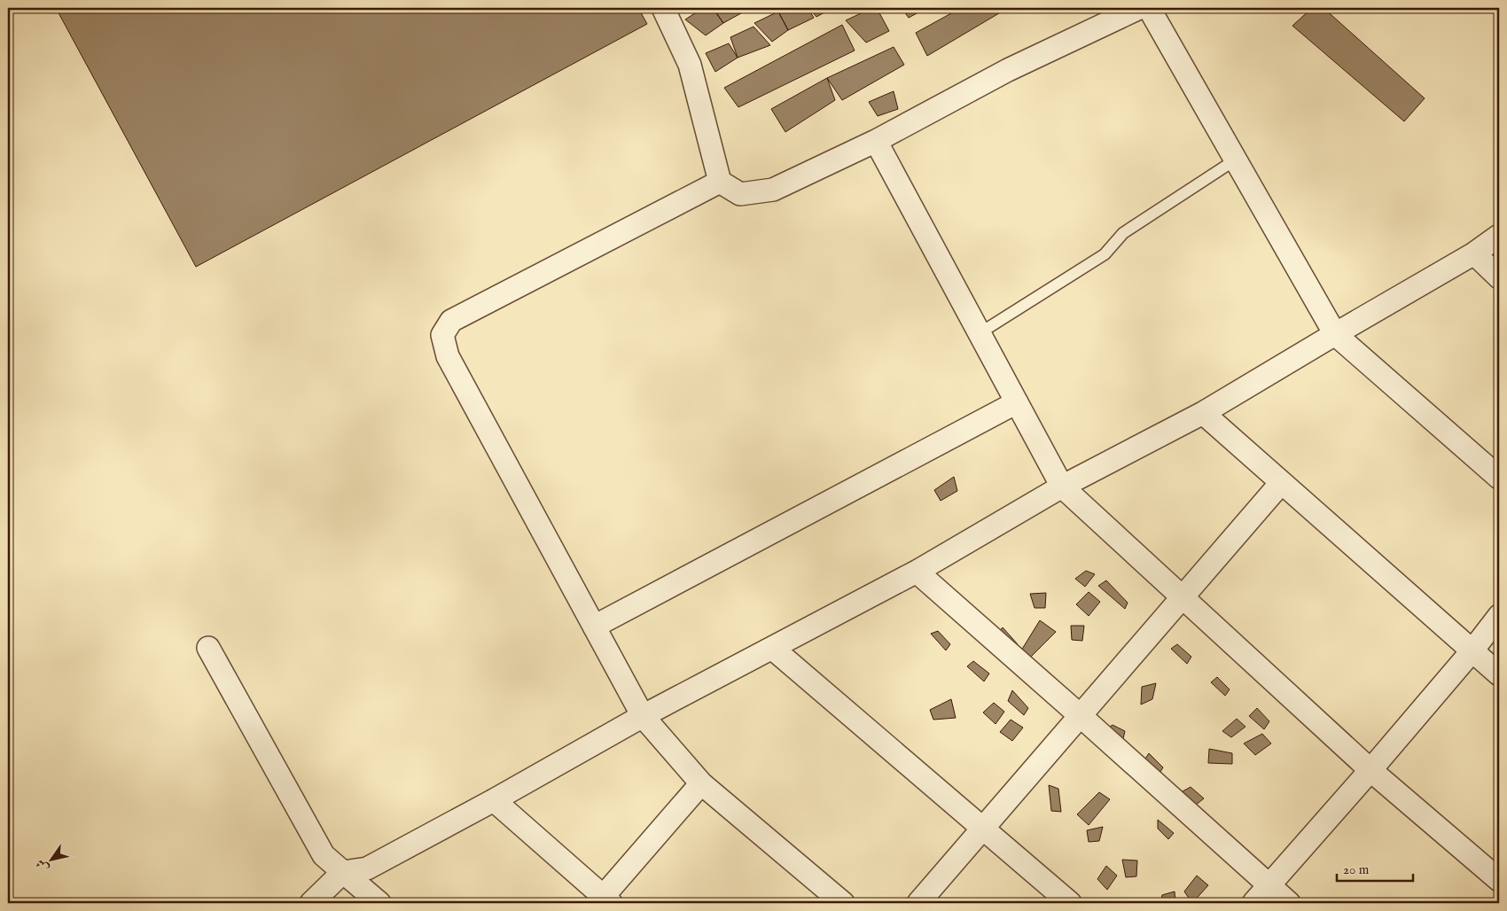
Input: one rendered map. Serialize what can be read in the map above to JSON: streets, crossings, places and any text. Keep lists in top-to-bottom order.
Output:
{
  "scale_bar": "20 m",
  "north": "bottom left"
}
